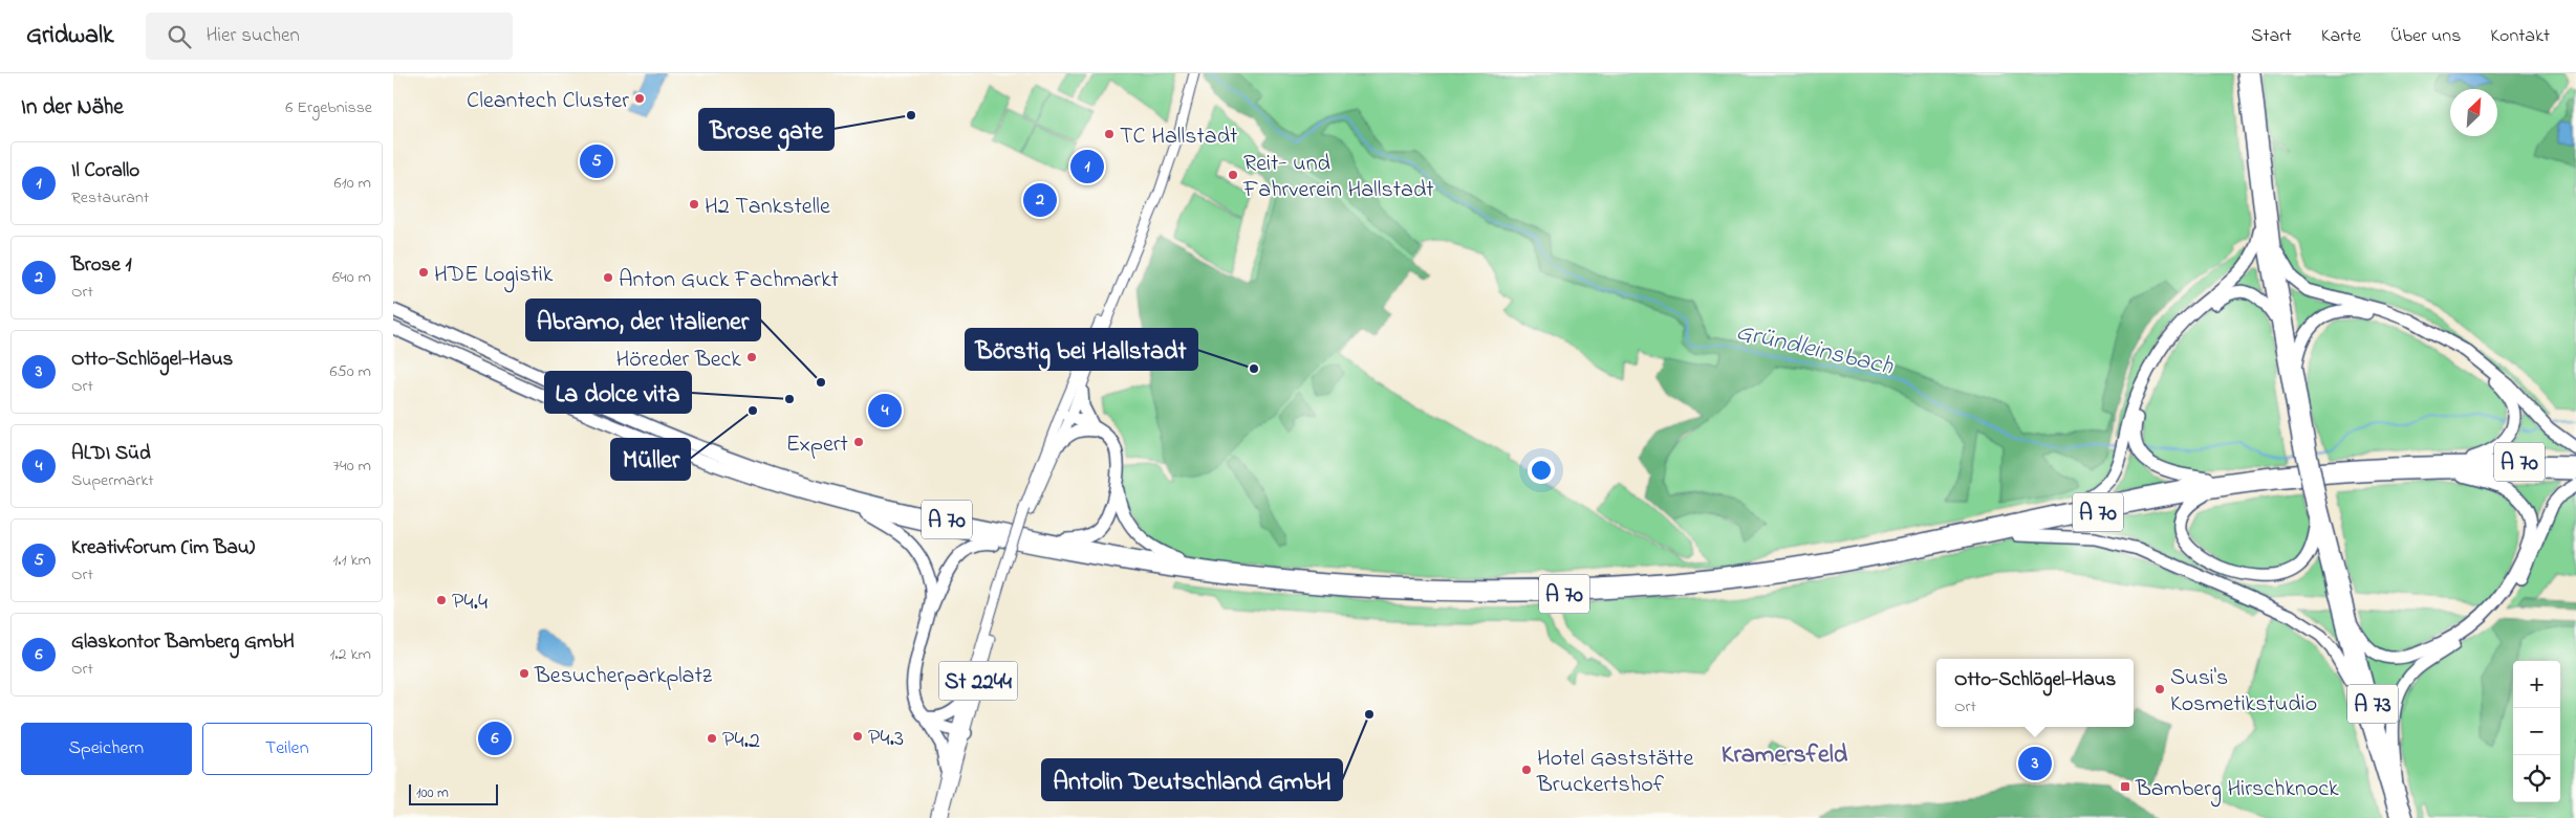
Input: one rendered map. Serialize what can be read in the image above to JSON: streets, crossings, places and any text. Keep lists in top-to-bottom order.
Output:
{
  "streets": {
    "highway": ["A 70", "A 73"],
    "main road": ["St 2244"]
  },
  "districts": ["Kramersfeld"],
  "water": ["Gründleinsbach"],
  "places": {
    "other": [
      "Cleantech Cluster",
      "Brose gate",
      "TC Hallstadt",
      "Reit- und Fahrverein Hallstadt",
      "H2 Tankstelle",
      "HDE Logistik",
      "Anton Guck Fachmarkt",
      "Höreder Beck",
      "Börstig bei Hallstadt",
      "Abramo, der Italiener",
      "La dolce vita",
      "Müller",
      "Expert",
      "P4.4",
      "Besucherparkplatz",
      "Susi's Kosmetikstudio",
      "Antolin Deutschland GmbH",
      "P4.3",
      "P4.2",
      "Hotel Gaststätte Bruckertshof"
    ],
    "transit": ["Bamberg Hirschknock"]
  },
  "scale_bar": "100 m",
  "north": "top right",
  "page": {
    "header": "Gridwalk",
    "search": "Hier suchen",
    "nav": [
      "Start",
      "Karte",
      "Über uns",
      "Kontakt"
    ],
    "heading": ["In der Nähe", "6 Ergebnisse"],
    "list": [
      {
        "mark": "1",
        "name": "Il Corallo",
        "note": "Restaurant",
        "value": "610 m"
      },
      {
        "mark": "2",
        "name": "Brose 1",
        "note": "Ort",
        "value": "640 m"
      },
      {
        "mark": "3",
        "name": "Otto-Schlögel-Haus",
        "note": "Ort",
        "value": "650 m"
      },
      {
        "mark": "4",
        "name": "ALDI Süd",
        "note": "Supermarkt",
        "value": "740 m"
      },
      {
        "mark": "5",
        "name": "Kreativforum (im Bau)",
        "note": "Ort",
        "value": "1.1 km"
      },
      {
        "mark": "6",
        "name": "Glaskontor Bamberg GmbH",
        "note": "Ort",
        "value": "1.2 km"
      }
    ],
    "pins": [
      "5",
      "1",
      "2",
      "4",
      "6",
      "3"
    ],
    "popup": ["Otto-Schlögel-Haus", "Ort"],
    "map_buttons": ["+", "−"],
    "buttons": ["Speichern", "Teilen"],
    "scale": "100 m"
  }
}
